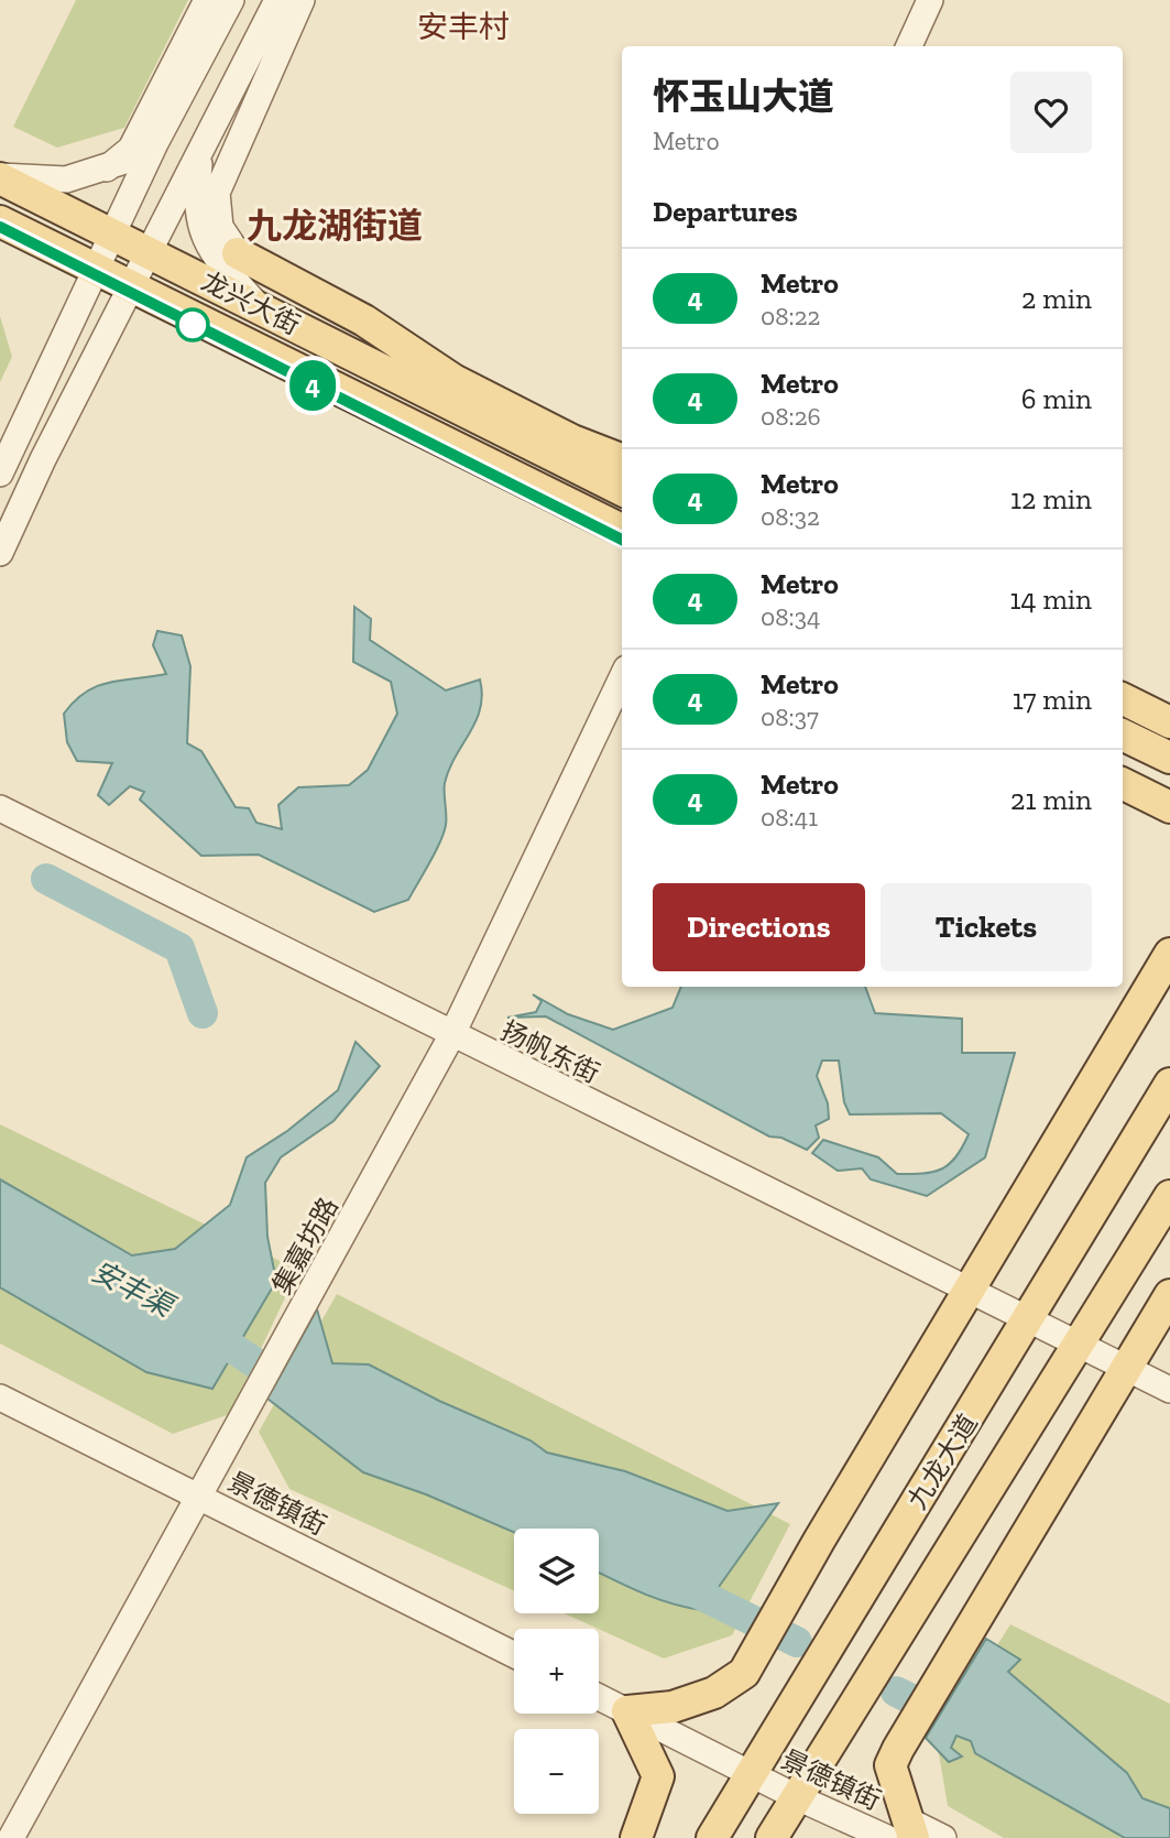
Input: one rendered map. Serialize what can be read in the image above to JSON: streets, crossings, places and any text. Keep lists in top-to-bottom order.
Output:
{
  "streets": {
    "main road": ["龙兴大街", "九龙大道"],
    "street": ["扬帆东街", "集嘉坊路", "景德镇街"]
  },
  "crossings": [
    ["扬帆东街", "集嘉坊路"],
    ["扬帆东街", "九龙大道"],
    ["集嘉坊路", "景德镇街"],
    ["九龙大道", "景德镇街"]
  ],
  "districts": ["安丰村", "九龙湖街道"],
  "water": ["安丰渠"],
  "lines": ["metro line 4"],
  "page": {
    "on_map": "4",
    "heading": [
      ["怀玉山大道", "Metro"],
      "Departures"
    ],
    "list": [
      {
        "mark": "4",
        "name": "Metro",
        "note": "08:22",
        "value": "2 min"
      },
      {
        "mark": "4",
        "name": "Metro",
        "note": "08:26",
        "value": "6 min"
      },
      {
        "mark": "4",
        "name": "Metro",
        "note": "08:32",
        "value": "12 min"
      },
      {
        "mark": "4",
        "name": "Metro",
        "note": "08:34",
        "value": "14 min"
      },
      {
        "mark": "4",
        "name": "Metro",
        "note": "08:37",
        "value": "17 min"
      },
      {
        "mark": "4",
        "name": "Metro",
        "note": "08:41",
        "value": "21 min"
      }
    ],
    "buttons": ["Directions", "Tickets"],
    "map_buttons": ["+", "−"]
  }
}
